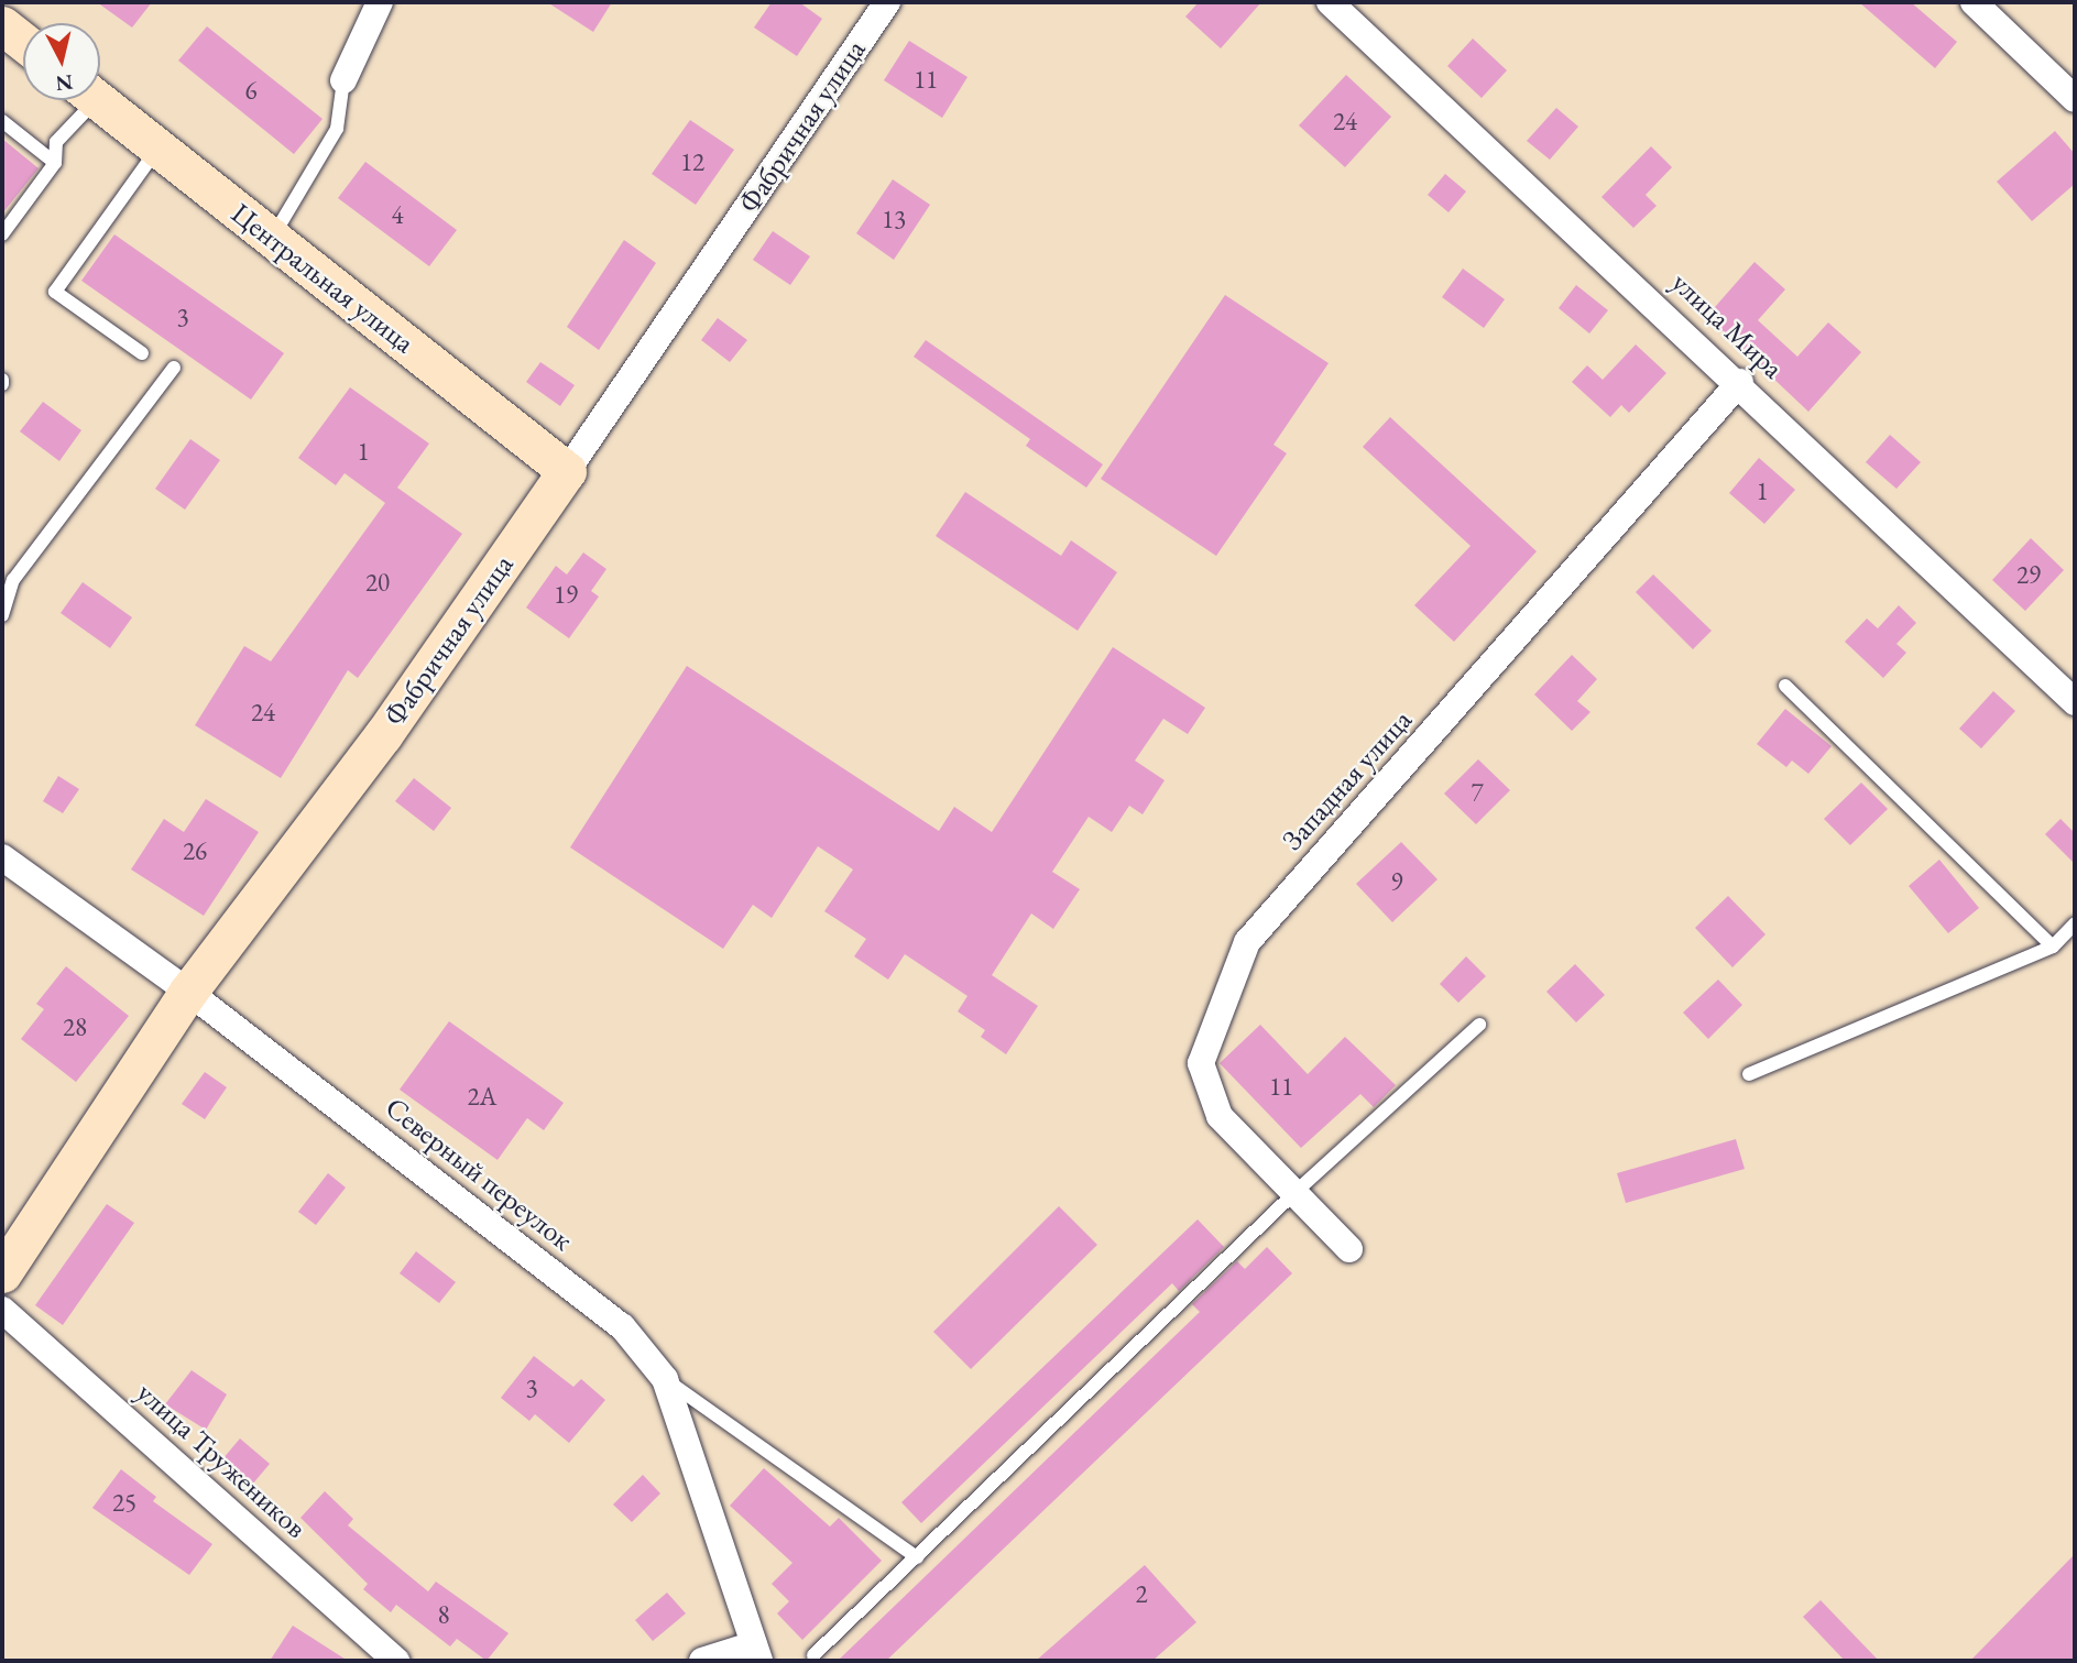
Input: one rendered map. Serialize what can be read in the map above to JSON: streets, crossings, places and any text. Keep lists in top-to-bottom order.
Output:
{
  "streets": {
    "street": [
      "Фабричная улица",
      "Центральная улица",
      "улица Мира",
      "Западная улица",
      "Северный переулок",
      "улица Тружеников"
    ]
  },
  "crossings": [
    ["Фабричная улица", "Центральная улица"],
    ["Фабричная улица", "Северный переулок"],
    ["улица Мира", "Западная улица"]
  ],
  "house_numbers": [
    "11",
    "6",
    "24",
    "12",
    "4",
    "13",
    "3",
    "1",
    "1",
    "29",
    "20",
    "19",
    "24",
    "7",
    "26",
    "9",
    "28",
    "11",
    "2А",
    "3",
    "25",
    "2",
    "8"
  ],
  "north": "bottom"
}
